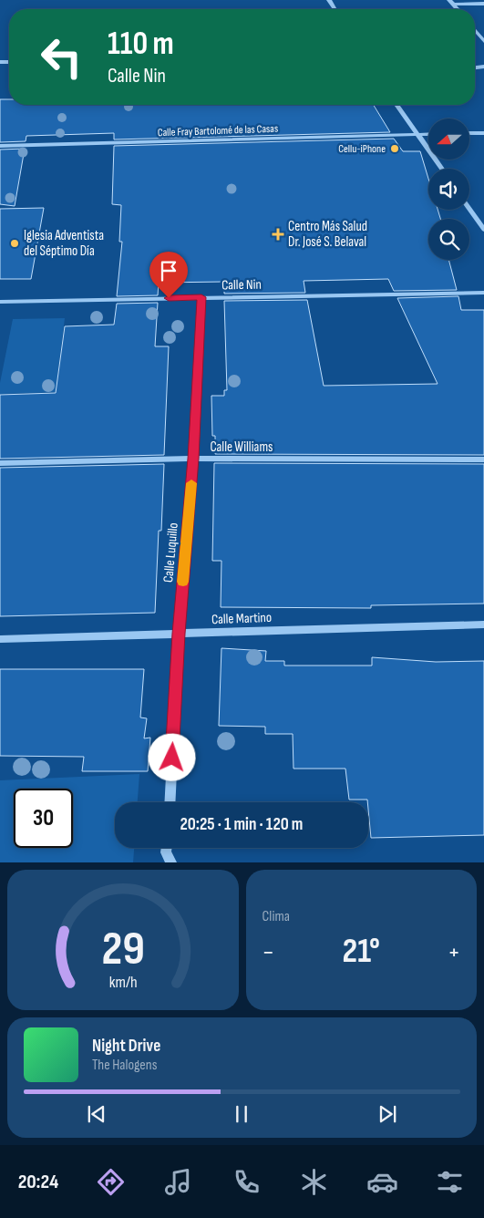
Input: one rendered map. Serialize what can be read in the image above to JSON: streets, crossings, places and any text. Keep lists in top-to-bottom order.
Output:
{
  "streets": {
    "street": [
      "Calle Fray Bartolomé de las Casas",
      "Calle Nin",
      "Calle Williams",
      "Calle Luquillo",
      "Calle Martino"
    ]
  },
  "crossings": [
    ["Calle Nin", "Calle Luquillo"],
    ["Calle Williams", "Calle Luquillo"],
    ["Calle Luquillo", "Calle Martino"]
  ],
  "places": {
    "other": ["Cellu-iPhone", "Iglesia Adventista del Séptimo Día"],
    "health": ["Centro Más Salud Dr. José S. Belaval"]
  },
  "north": "left",
  "page": {
    "turn": ["110 m", "Calle Nin"],
    "limit": "30",
    "trip": "20:25 · 1 min · 120 m",
    "tile": "Clima",
    "heat": ["−", "21°", "+"],
    "song": ["Night Drive", "The Halogens"],
    "tabs": "20:24",
    "gauge": ["29", "km/h"]
  }
}
